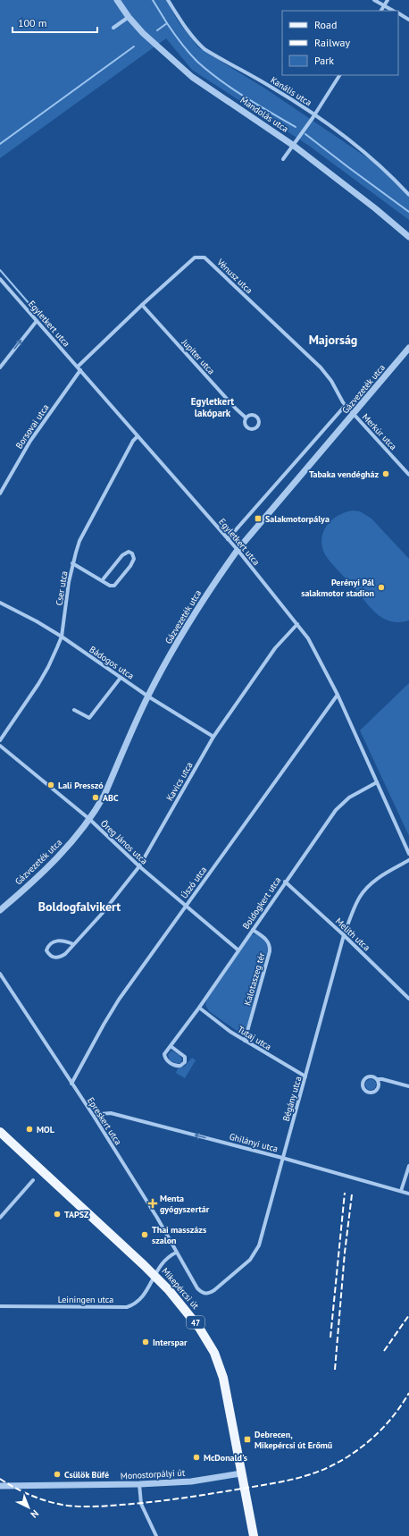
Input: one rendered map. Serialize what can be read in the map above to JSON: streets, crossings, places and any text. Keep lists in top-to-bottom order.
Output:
{
  "streets": {
    "main road": ["Mikepércsi út", "47"],
    "street": [
      "Kanális utca",
      "Mandolás utca",
      "Vénusz utca",
      "Egyletkert utca",
      "Jupiter utca",
      "Gázvezeték utca",
      "Borsovai utca",
      "Merkúr utca",
      "Cser utca",
      "Bádogos utca",
      "Kavics utca",
      "Öreg János utca",
      "Úszó utca",
      "Boldogkert utca",
      "Melith utca",
      "Kalotaszeg tér",
      "Tutaj utca",
      "Bégány utca",
      "Epreskert utca",
      "Ghilányi utca",
      "Leiningen utca",
      "Monostorpályi út"
    ]
  },
  "crossings": [
    ["Vénusz utca", "Egyletkert utca"],
    ["Vénusz utca", "Jupiter utca"],
    ["Vénusz utca", "Gázvezeték utca"],
    ["Vénusz utca", "Merkúr utca"],
    ["Egyletkert utca", "Gázvezeték utca"],
    ["Egyletkert utca", "Borsovai utca"],
    ["Egyletkert utca", "Cser utca"],
    ["Egyletkert utca", "Kavics utca"],
    ["Egyletkert utca", "Úszó utca"],
    ["Egyletkert utca", "Boldogkert utca"],
    ["Gázvezeték utca", "Merkúr utca"],
    ["Gázvezeték utca", "Bádogos utca"],
    ["Gázvezeték utca", "Öreg János utca"],
    ["Cser utca", "Bádogos utca"],
    ["Bádogos utca", "Kavics utca"],
    ["Kavics utca", "Öreg János utca"],
    ["Öreg János utca", "Úszó utca"],
    ["Öreg János utca", "Boldogkert utca"],
    ["Úszó utca", "Epreskert utca"],
    ["Boldogkert utca", "Melith utca"],
    ["Boldogkert utca", "Kalotaszeg tér"],
    ["Boldogkert utca", "Tutaj utca"],
    ["Melith utca", "Bégány utca"],
    ["Kalotaszeg tér", "Tutaj utca"],
    ["Tutaj utca", "Bégány utca"],
    ["Bégány utca", "Epreskert utca"],
    ["Bégány utca", "Ghilányi utca"],
    ["Epreskert utca", "Ghilányi utca"],
    ["Mikepércsi út", "Leiningen utca"],
    ["Mikepércsi út", "Monostorpályi út"]
  ],
  "one_way": ["Ghilányi utca"],
  "districts": ["Majorság", "Egyletkert lakópark", "Boldogfalvikert"],
  "places": {
    "other": [
      "Tabaka vendégház",
      "Perényi Pál salakmotor stadion",
      "Lali Presszó",
      "ABC",
      "MOL",
      "TAPSZ",
      "Thai masszázs szalon",
      "Interspar",
      "McDonald's",
      "Csülök Büfé"
    ],
    "transit": ["Salakmotorpálya", "Debrecen, Mikepércsi út Erőmű"],
    "health": ["Menta gyógyszertár"]
  },
  "legend": ["Road", "Railway", "Park"],
  "scale_bar": "100 m",
  "north": "bottom right"
}
